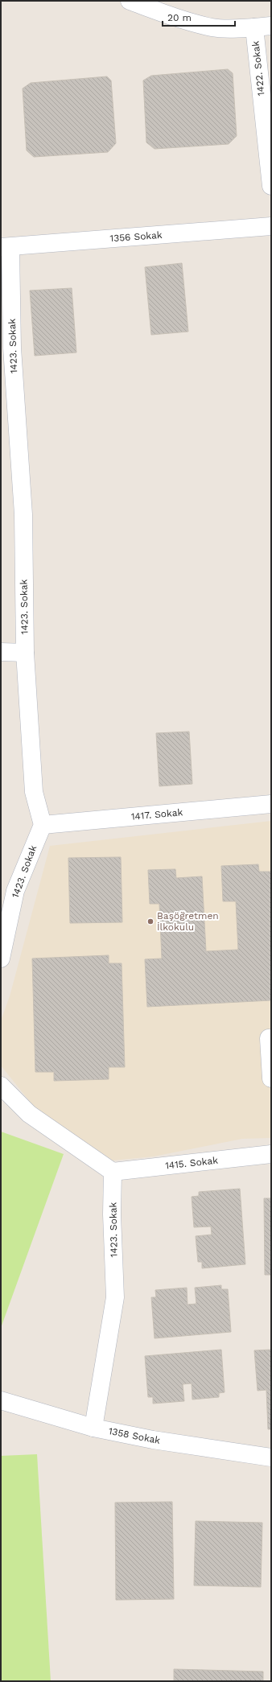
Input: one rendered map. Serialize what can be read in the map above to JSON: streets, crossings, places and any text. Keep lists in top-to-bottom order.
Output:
{
  "streets": {
    "street": [
      "1422. Sokak",
      "1356 Sokak",
      "1423. Sokak",
      "1417. Sokak",
      "1415. Sokak",
      "1358 Sokak"
    ]
  },
  "crossings": [
    ["1356 Sokak", "1423. Sokak"],
    ["1423. Sokak", "1417. Sokak"],
    ["1423. Sokak", "1415. Sokak"],
    ["1423. Sokak", "1358 Sokak"]
  ],
  "places": ["Başöğretmen İlkokulu"],
  "scale_bar": "20 m"
}
